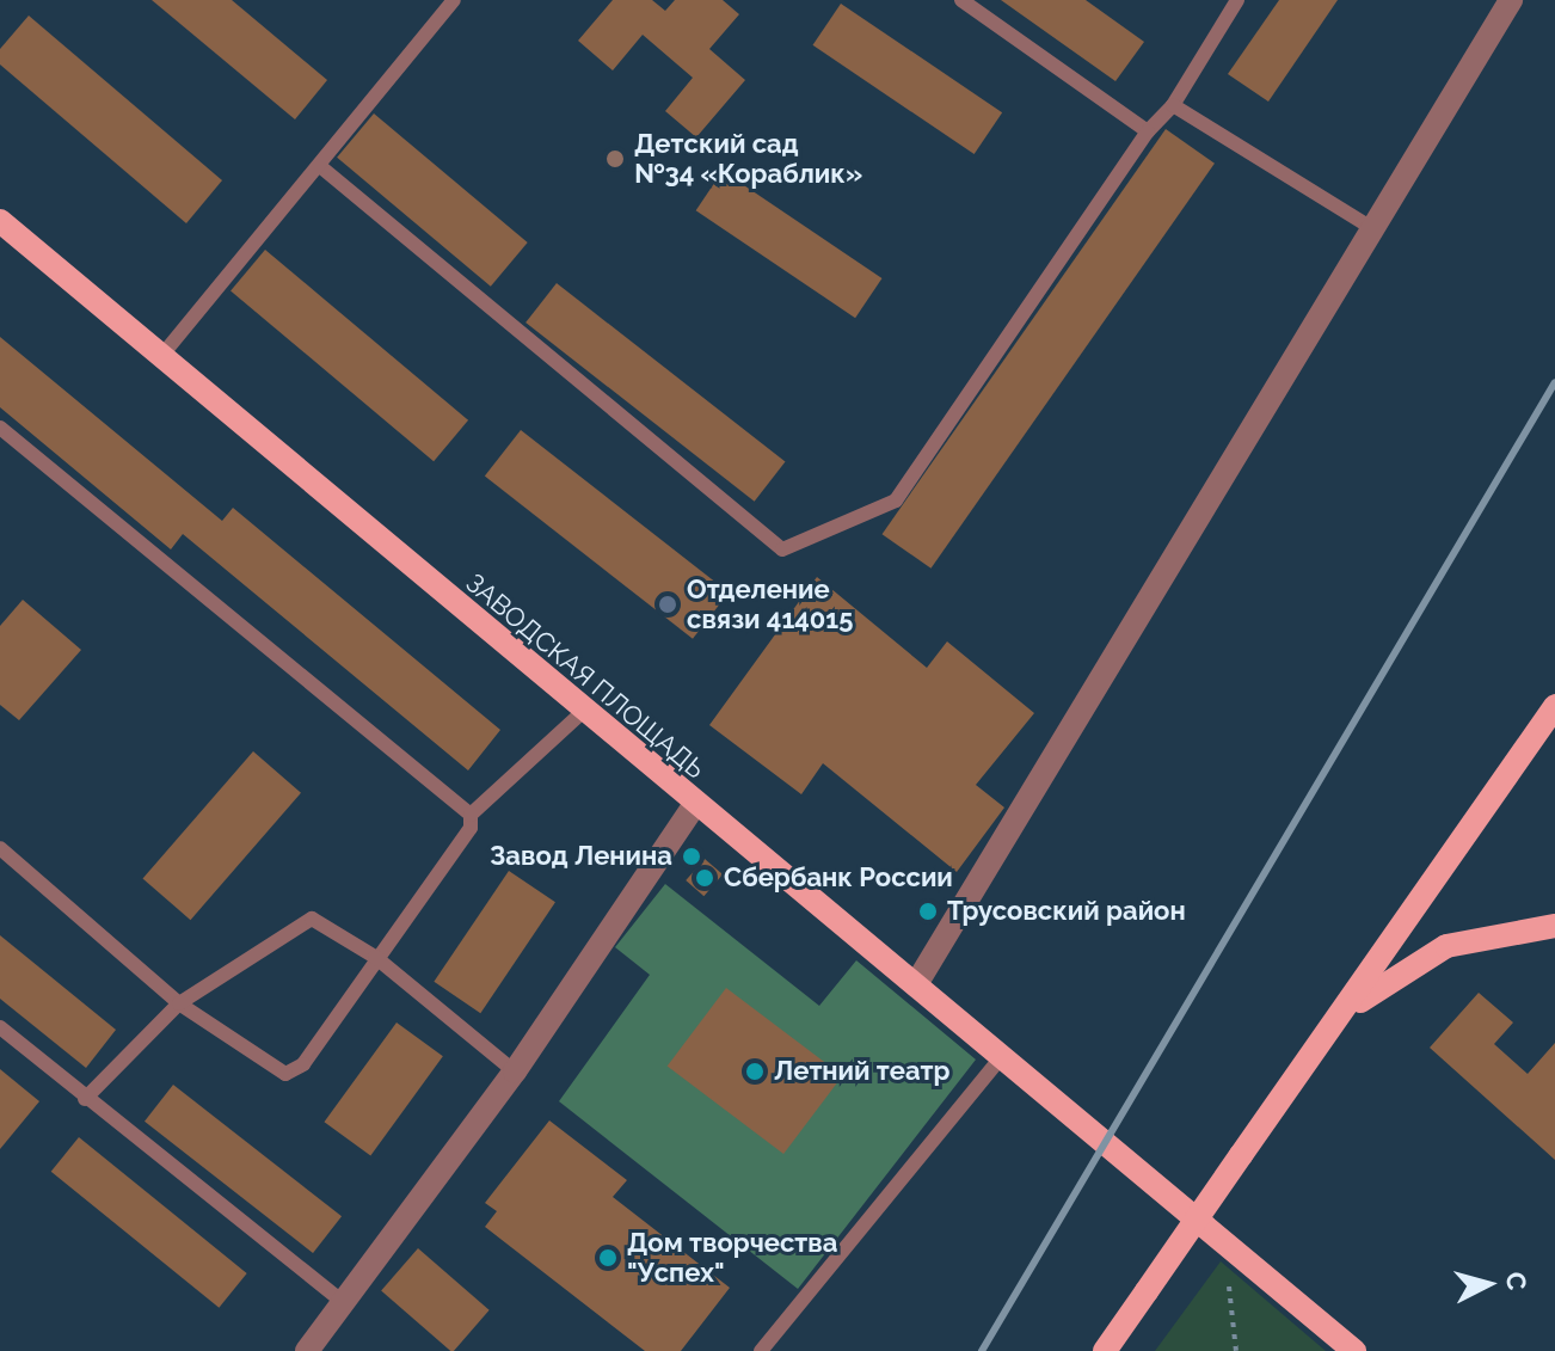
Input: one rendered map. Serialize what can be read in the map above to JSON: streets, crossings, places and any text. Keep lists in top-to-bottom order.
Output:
{
  "streets": {
    "main road": ["ЗАВОДСКАЯ ПЛОЩАДЬ"]
  },
  "places": [
    "Детский сад №34 «Кораблик»",
    "Отделение связи 414015",
    "Завод Ленина",
    "Сбербанк России",
    "Трусовский район",
    "Летний театр",
    "Дом творчества \"Успех\""
  ],
  "north": "right"
}
